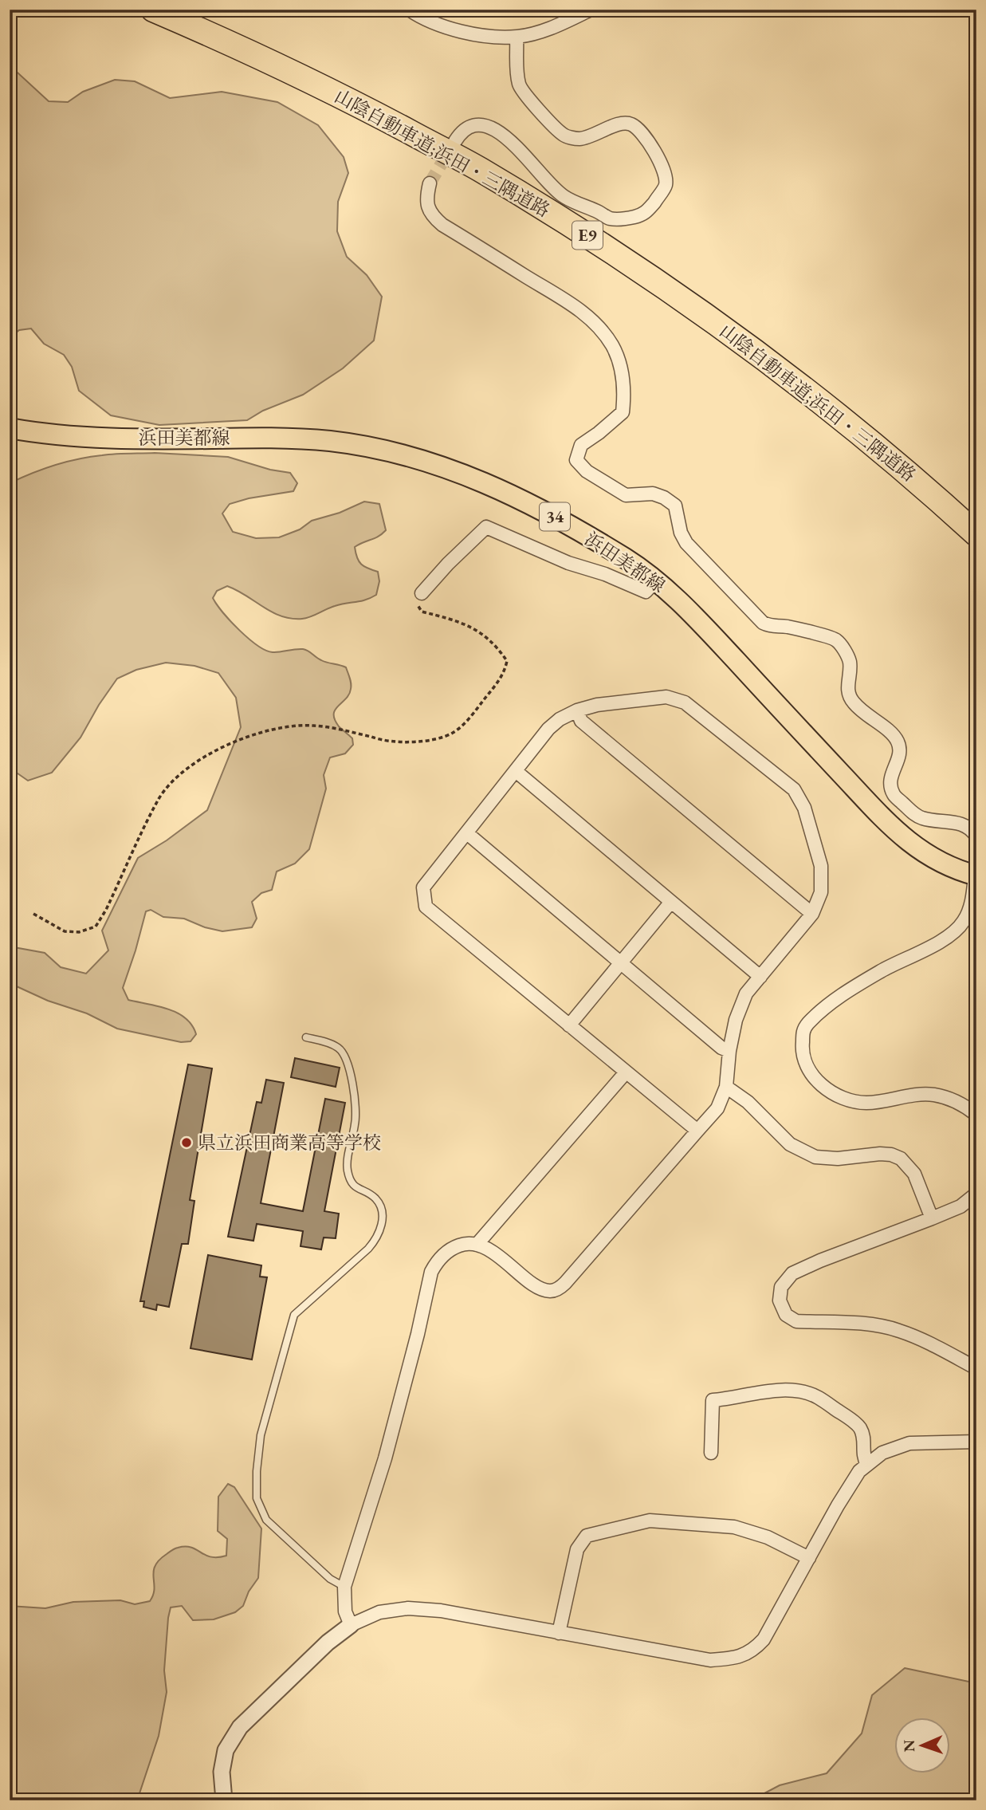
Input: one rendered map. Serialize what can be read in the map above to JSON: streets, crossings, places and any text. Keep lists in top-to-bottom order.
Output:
{
  "streets": {
    "highway": ["山陰自動車道;浜田・三隅道路", "E9"],
    "main road": ["浜田美都線", "34"]
  },
  "places": ["県立浜田商業高等学校"],
  "north": "left"
}
